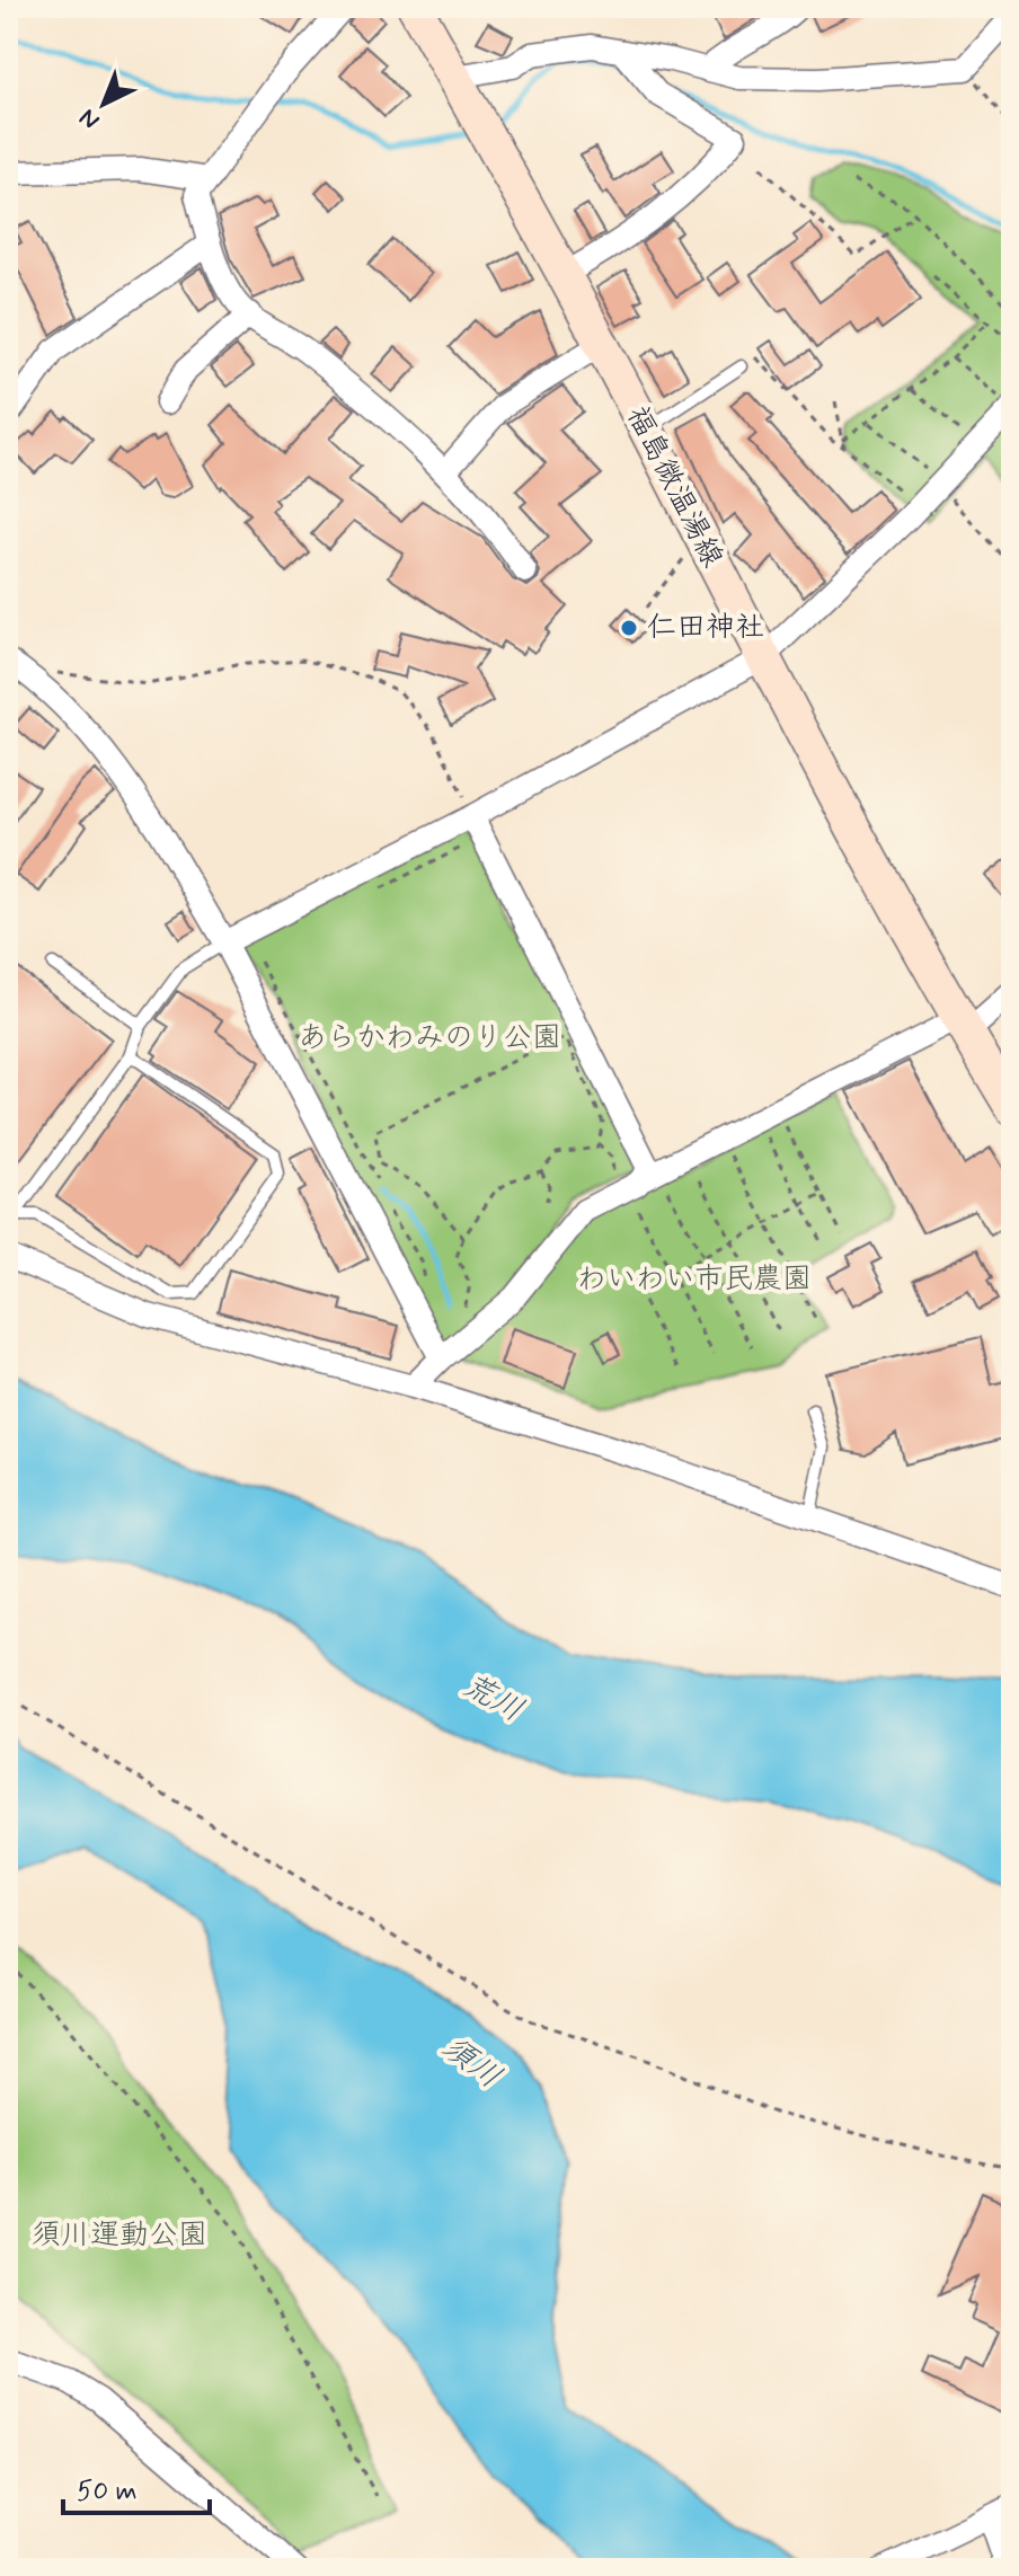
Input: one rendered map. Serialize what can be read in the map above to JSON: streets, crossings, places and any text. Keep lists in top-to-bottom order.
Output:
{
  "streets": {
    "main road": ["福島微温湯線"]
  },
  "water": ["荒川", "須川"],
  "parks": ["あらかわみのり公園", "わいわい市民農園", "須川運動公園"],
  "places": ["仁田神社"],
  "scale_bar": "50 m",
  "north": "bottom left"
}
